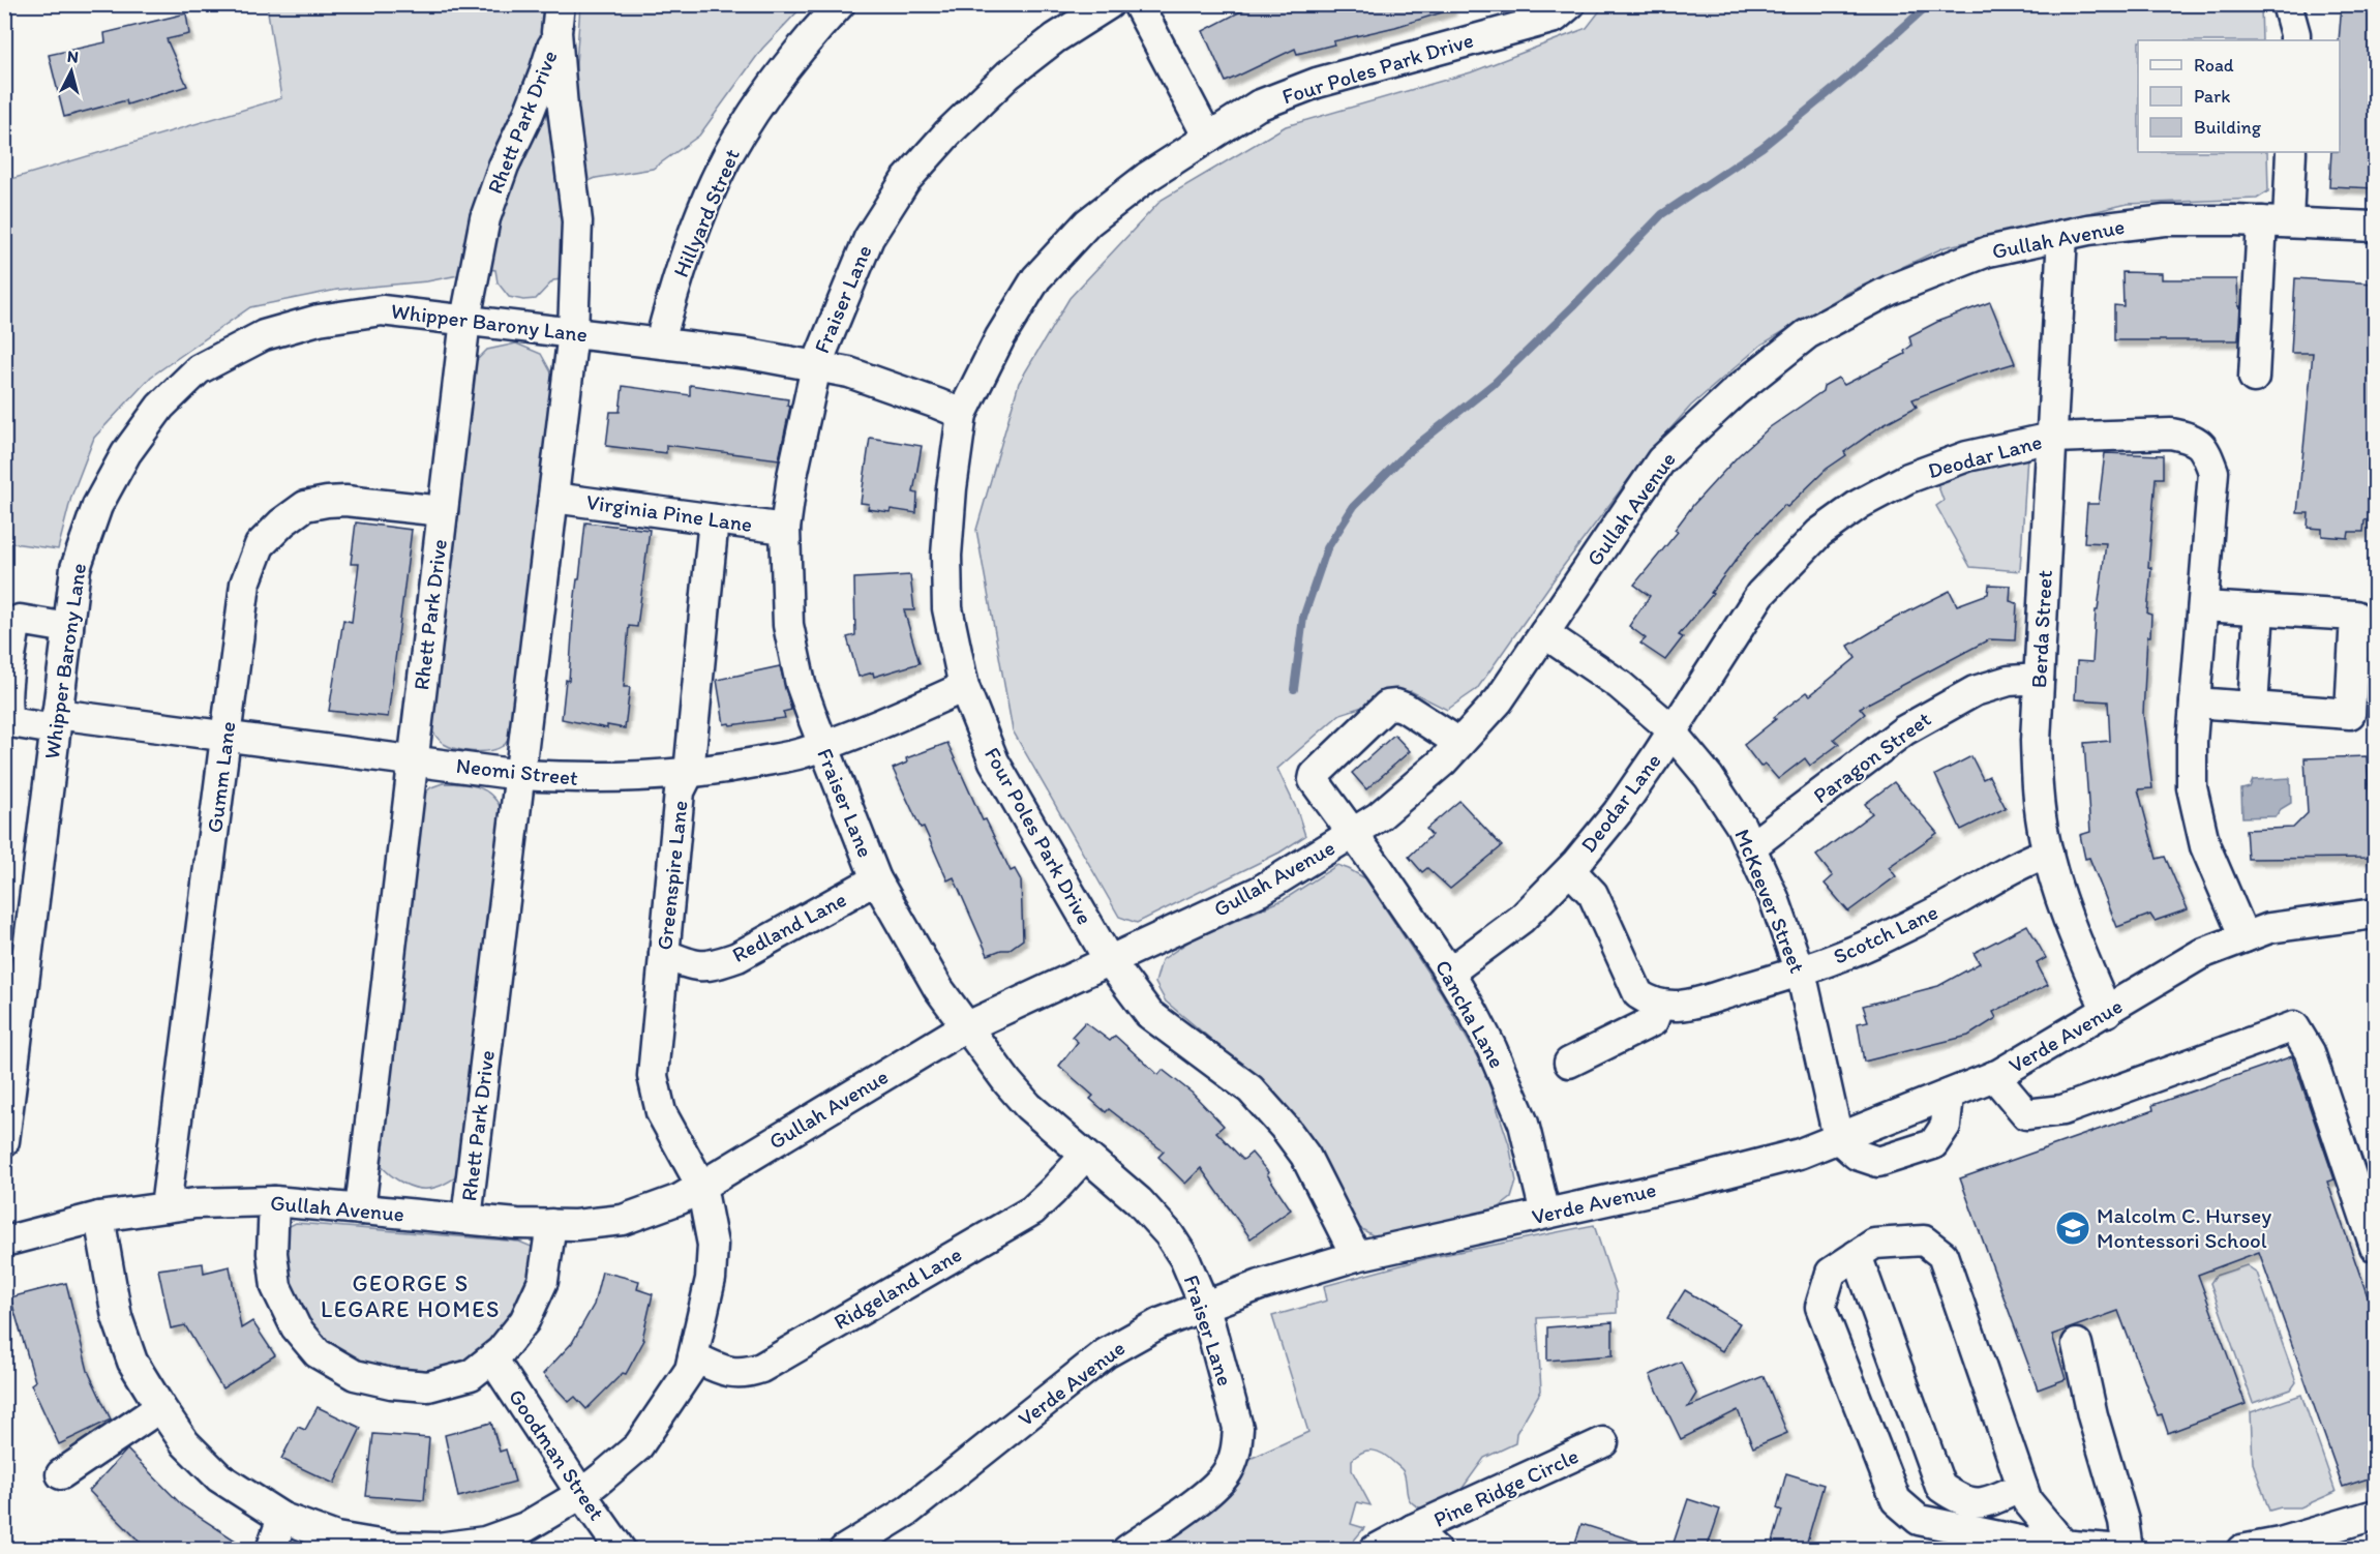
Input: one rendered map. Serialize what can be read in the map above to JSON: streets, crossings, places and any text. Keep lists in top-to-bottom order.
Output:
{
  "streets": {
    "street": [
      "Four Poles Park Drive",
      "Rhett Park Drive",
      "Hillyard Street",
      "Gullah Avenue",
      "Fraiser Lane",
      "Whipper Barony Lane",
      "Deodar Lane",
      "Virginia Pine Lane",
      "Berda Street",
      "Paragon Street",
      "Neomi Street",
      "Gumm Lane",
      "Greenspire Lane",
      "McKeever Street",
      "Redland Lane",
      "Scotch Lane",
      "Cancha Lane",
      "Verde Avenue",
      "Ridgeland Lane",
      "Goodman Street",
      "Pine Ridge Circle"
    ]
  },
  "crossings": [
    ["Four Poles Park Drive", "Gullah Avenue"],
    ["Four Poles Park Drive", "Whipper Barony Lane"],
    ["Four Poles Park Drive", "Neomi Street"],
    ["Four Poles Park Drive", "Verde Avenue"],
    ["Rhett Park Drive", "Gullah Avenue"],
    ["Rhett Park Drive", "Whipper Barony Lane"],
    ["Rhett Park Drive", "Virginia Pine Lane"],
    ["Rhett Park Drive", "Neomi Street"],
    ["Rhett Park Drive", "Gumm Lane"],
    ["Hillyard Street", "Whipper Barony Lane"],
    ["Gullah Avenue", "Fraiser Lane"],
    ["Gullah Avenue", "Berda Street"],
    ["Gullah Avenue", "Gumm Lane"],
    ["Gullah Avenue", "Greenspire Lane"],
    ["Gullah Avenue", "McKeever Street"],
    ["Gullah Avenue", "Cancha Lane"],
    ["Fraiser Lane", "Whipper Barony Lane"],
    ["Fraiser Lane", "Virginia Pine Lane"],
    ["Fraiser Lane", "Neomi Street"],
    ["Fraiser Lane", "Redland Lane"],
    ["Fraiser Lane", "Verde Avenue"],
    ["Fraiser Lane", "Ridgeland Lane"],
    ["Whipper Barony Lane", "Neomi Street"],
    ["Deodar Lane", "Berda Street"],
    ["Deodar Lane", "McKeever Street"],
    ["Deodar Lane", "Cancha Lane"],
    ["Deodar Lane", "Verde Avenue"],
    ["Virginia Pine Lane", "Greenspire Lane"],
    ["Berda Street", "Paragon Street"],
    ["Berda Street", "Scotch Lane"],
    ["Berda Street", "Verde Avenue"],
    ["Paragon Street", "McKeever Street"],
    ["Neomi Street", "Gumm Lane"],
    ["Neomi Street", "Greenspire Lane"],
    ["Greenspire Lane", "Redland Lane"],
    ["Greenspire Lane", "Ridgeland Lane"],
    ["Greenspire Lane", "Goodman Street"],
    ["McKeever Street", "Scotch Lane"],
    ["McKeever Street", "Verde Avenue"],
    ["Cancha Lane", "Verde Avenue"]
  ],
  "districts": ["GEORGE S LEGARE HOMES"],
  "places": {
    "school or university": ["Malcolm C. Hursey Montessori School"]
  },
  "legend": ["Road", "Park", "Building"],
  "north": "top"
}
